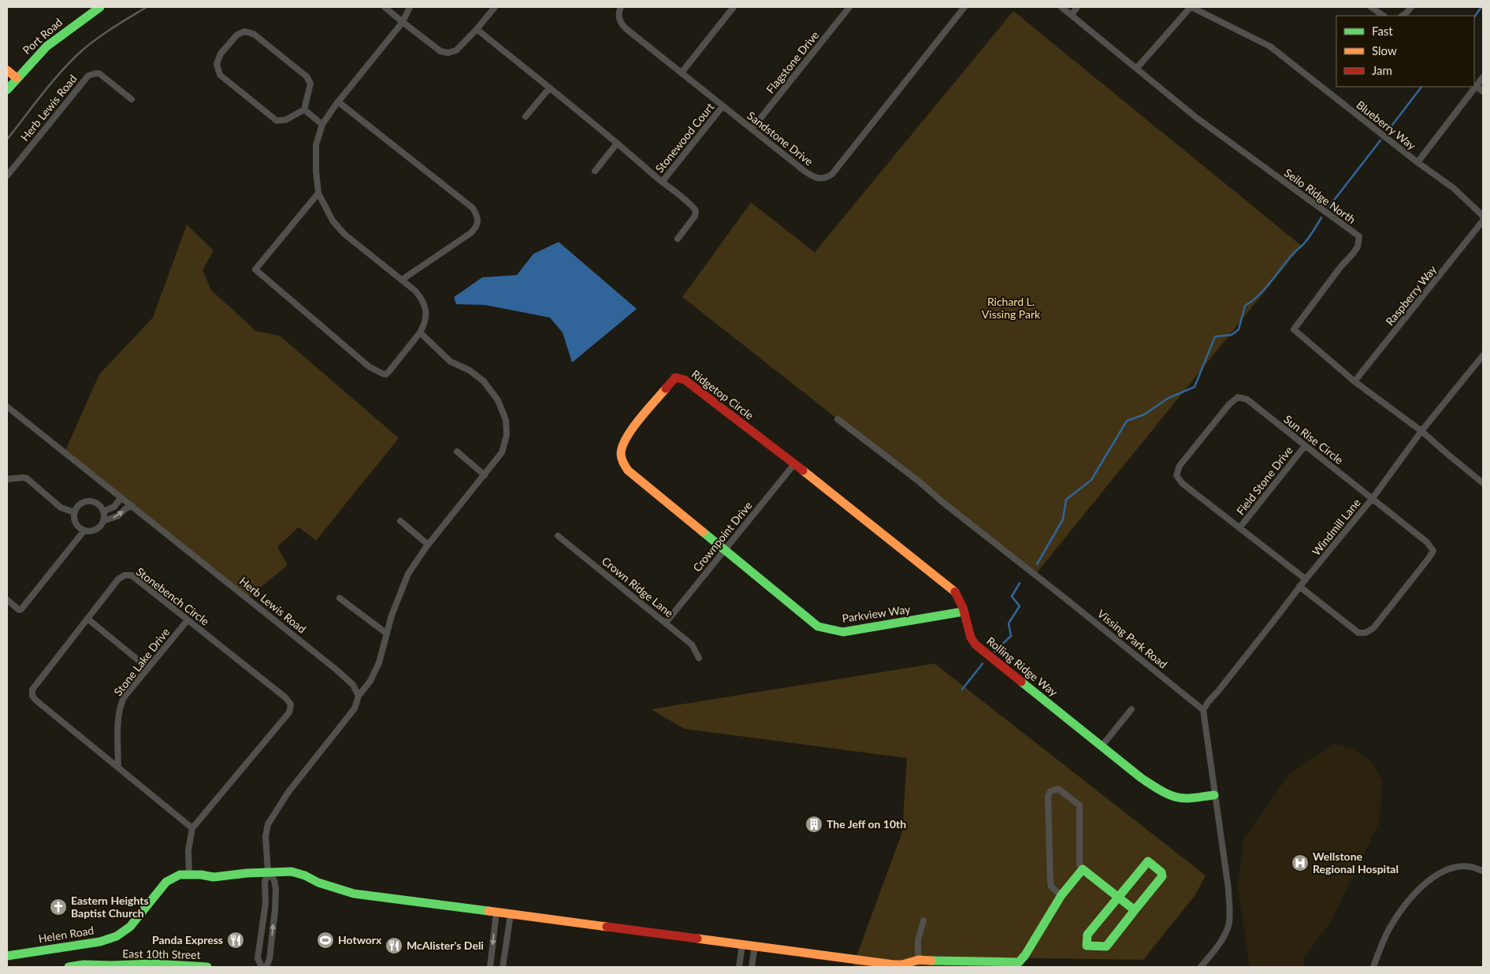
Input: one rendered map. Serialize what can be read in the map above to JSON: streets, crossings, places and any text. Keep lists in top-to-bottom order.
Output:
{
  "streets": {
    "street": [
      "Port Road",
      "Flagstone Drive",
      "Herb Lewis Road",
      "Blueberry Way",
      "Stonewood Court",
      "Sandstone Drive",
      "Seilo Ridge North",
      "Raspberry Way",
      "Ridgetop Circle",
      "Sun Rise Circle",
      "Field Stone Drive",
      "Windmill Lane",
      "Crownpoint Drive",
      "Crown Ridge Lane",
      "Stonebench Circle",
      "Parkview Way",
      "Vissing Park Road",
      "Stone Lake Drive",
      "Rolling Ridge Way",
      "Helen Road",
      "East 10th Street"
    ]
  },
  "crossings": [
    ["Flagstone Drive", "Sandstone Drive"],
    ["Stonewood Court", "Sandstone Drive"],
    ["Seilo Ridge North", "Raspberry Way"],
    ["Seilo Ridge North", "Windmill Lane"],
    ["Ridgetop Circle", "Crownpoint Drive"],
    ["Ridgetop Circle", "Parkview Way"],
    ["Ridgetop Circle", "Rolling Ridge Way"],
    ["Sun Rise Circle", "Field Stone Drive"],
    ["Sun Rise Circle", "Windmill Lane"],
    ["Windmill Lane", "Vissing Park Road"],
    ["Crownpoint Drive", "Crown Ridge Lane"],
    ["Crownpoint Drive", "Parkview Way"],
    ["Crownpoint Drive", "Rolling Ridge Way"],
    ["Stonebench Circle", "Stone Lake Drive"],
    ["Stonebench Circle", "Helen Road"],
    ["Parkview Way", "Rolling Ridge Way"]
  ],
  "parks": ["Richard L. Vissing Park"],
  "places": {
    "building": ["The Jeff on 10th"],
    "hospital": ["Wellstone Regional Hospital"],
    "church": ["Eastern Heights Baptist Church"],
    "restaurant": ["Panda Express", "McAlister's Deli"],
    "sports": ["Hotworx"]
  },
  "legend": ["Fast", "Slow", "Jam"]
}
